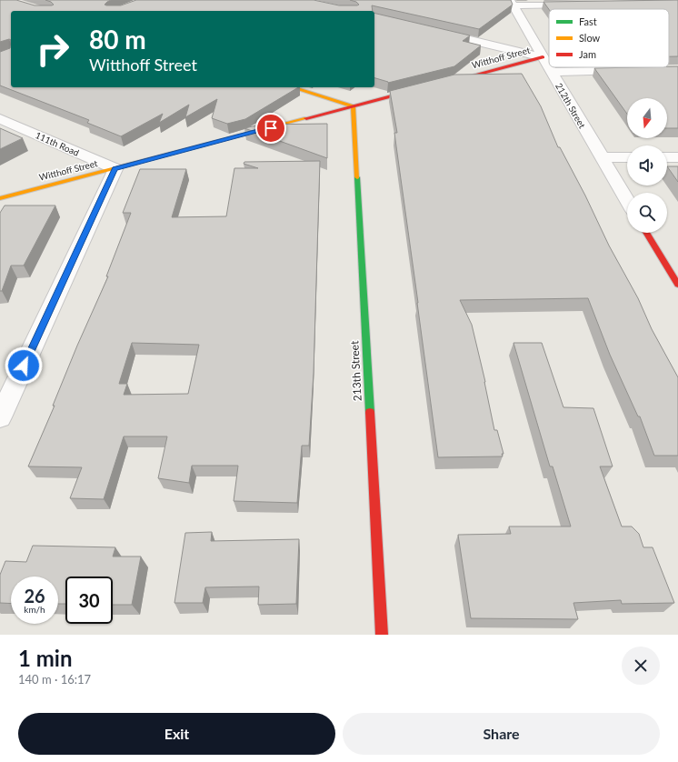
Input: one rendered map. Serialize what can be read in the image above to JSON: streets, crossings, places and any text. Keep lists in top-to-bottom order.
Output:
{
  "streets": {
    "street": [
      "Witthoff Street",
      "212th Street",
      "111th Road",
      "213th Street"
    ]
  },
  "crossings": [
    ["Witthoff Street", "212th Street"],
    ["Witthoff Street", "111th Road"],
    ["Witthoff Street", "213th Street"]
  ],
  "legend": ["Fast", "Slow", "Jam"],
  "north": "bottom",
  "page": {
    "turn": ["80 m", "Witthoff Street"],
    "speed": "26 km/h",
    "limit": "30",
    "heading": ["1 min", "140 m · 16:17"],
    "buttons": ["Exit", "Share"]
  }
}
